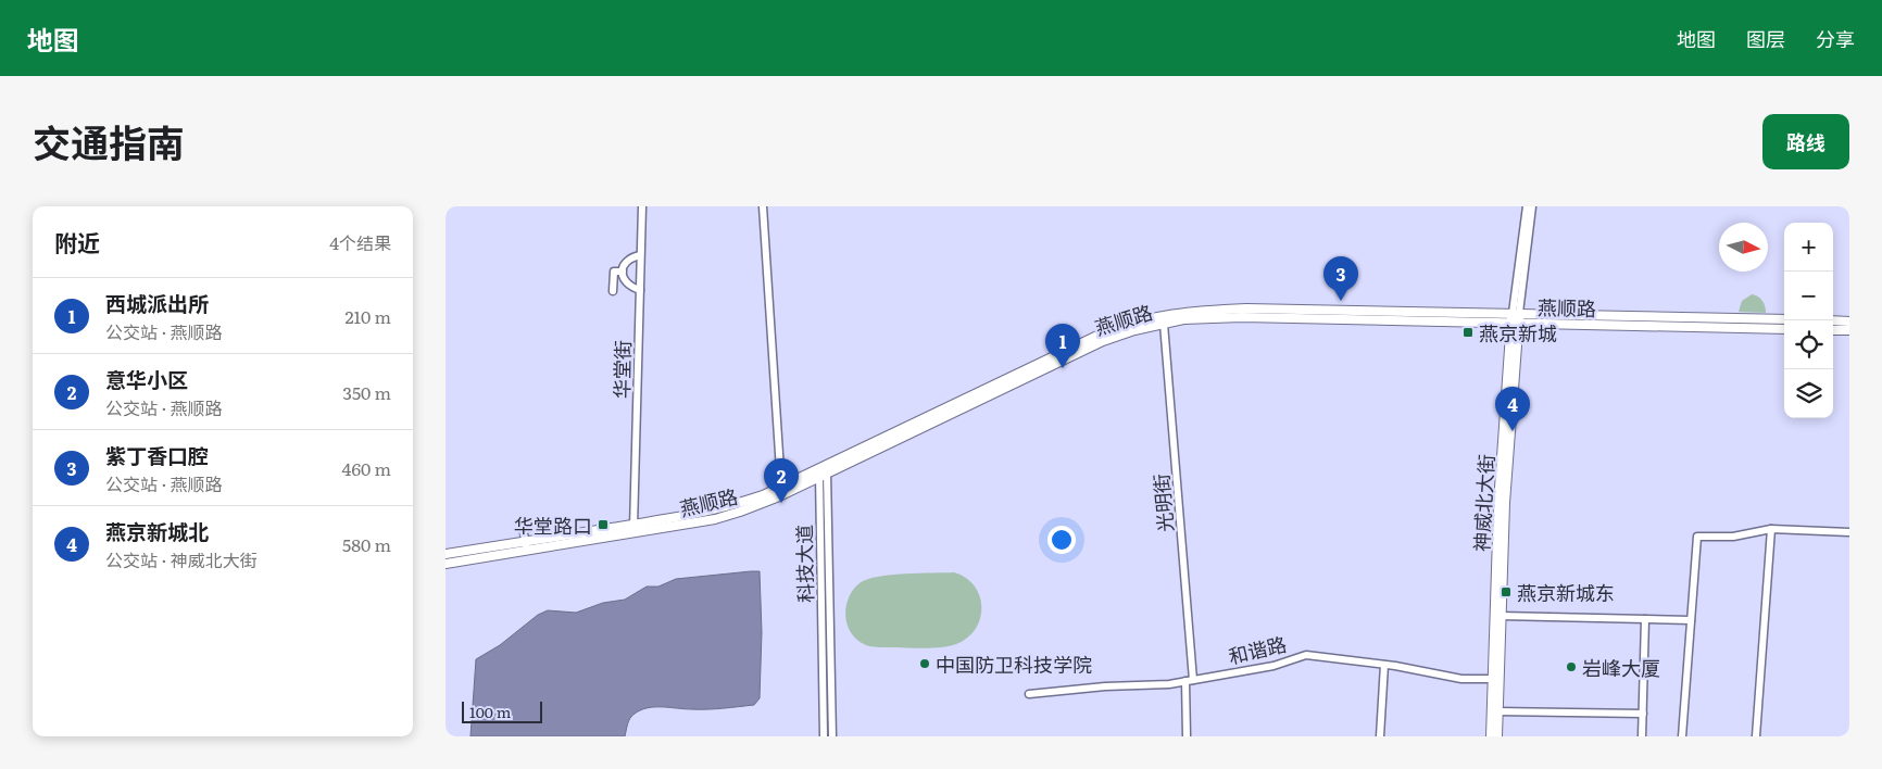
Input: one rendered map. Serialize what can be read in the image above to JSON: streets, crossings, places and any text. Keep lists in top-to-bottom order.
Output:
{
  "streets": {
    "main road": ["燕顺路", "神威北大街"],
    "street": [
      "华堂街",
      "光明街",
      "科技大道",
      "和谐路"
    ]
  },
  "crossings": [
    ["燕顺路", "华堂街"],
    ["燕顺路", "光明街"],
    ["燕顺路", "神威北大街"],
    ["燕顺路", "科技大道"],
    ["光明街", "和谐路"],
    ["神威北大街", "和谐路"]
  ],
  "places": {
    "transit": ["燕京新城", "华堂路口", "燕京新城东"],
    "other": ["中国防卫科技学院", "岩峰大厦"]
  },
  "scale_bar": "100 m",
  "north": "right",
  "page": {
    "header": "地图",
    "nav": ["地图", "图层", "分享"],
    "title": "交通指南",
    "buttons": "路线",
    "heading": ["附近", "4个结果"],
    "map_buttons": ["+", "−"],
    "pins": [
      "3",
      "1",
      "4",
      "2"
    ],
    "list": [
      {
        "mark": "1",
        "name": "西城派出所",
        "note": "公交站 · 燕顺路",
        "value": "210 m"
      },
      {
        "mark": "2",
        "name": "意华小区",
        "note": "公交站 · 燕顺路",
        "value": "350 m"
      },
      {
        "mark": "3",
        "name": "紫丁香口腔",
        "note": "公交站 · 燕顺路",
        "value": "460 m"
      },
      {
        "mark": "4",
        "name": "燕京新城北",
        "note": "公交站 · 神威北大街",
        "value": "580 m"
      }
    ],
    "scale": "100 m"
  }
}
